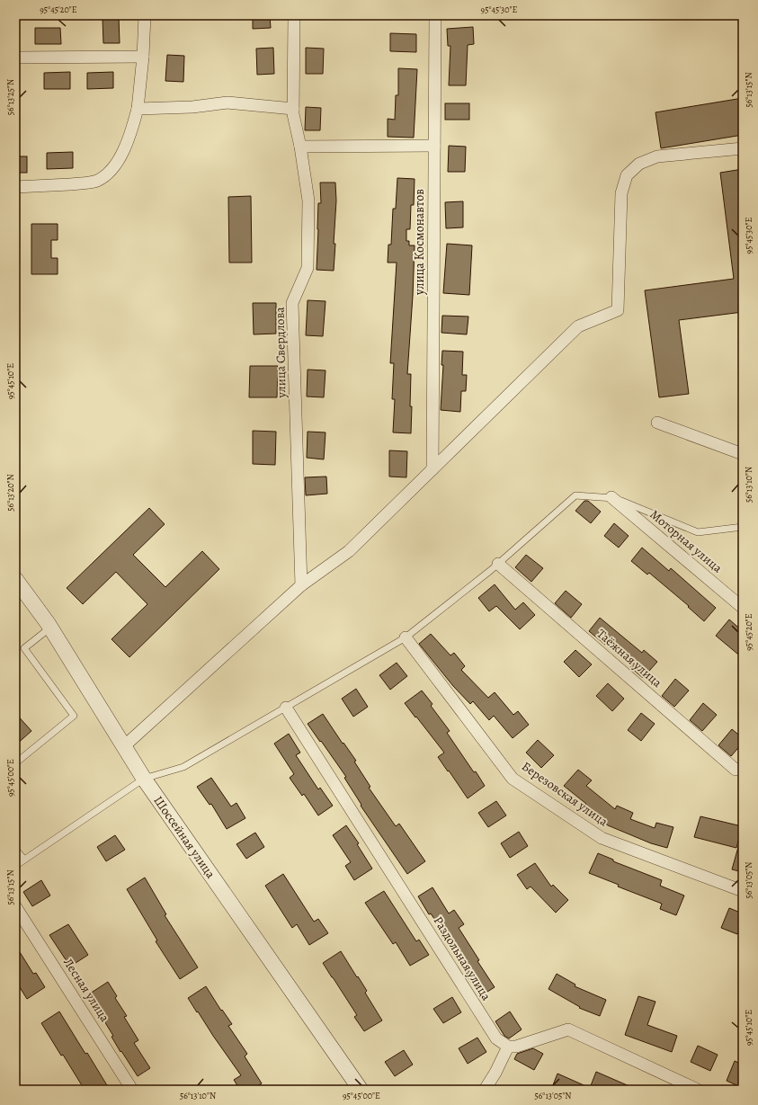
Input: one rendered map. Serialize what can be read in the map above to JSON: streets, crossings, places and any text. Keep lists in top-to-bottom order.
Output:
{
  "streets": {
    "street": [
      "улица Космонавтов",
      "улица Свердлова",
      "Моторная улица",
      "Таёжная улица",
      "Березовская улица",
      "Шоссейная улица",
      "Раздольная улица",
      "Лесная улица"
    ]
  },
  "coordinates": [
    "95°45'20\"E",
    "95°45'30\"E",
    "56°13'15\"N",
    "56°13'25\"N",
    "95°45'10\"E",
    "56°13'10\"N",
    "56°13'20\"N",
    "95°45'00\"E",
    "56°13'05\"N"
  ]
}
